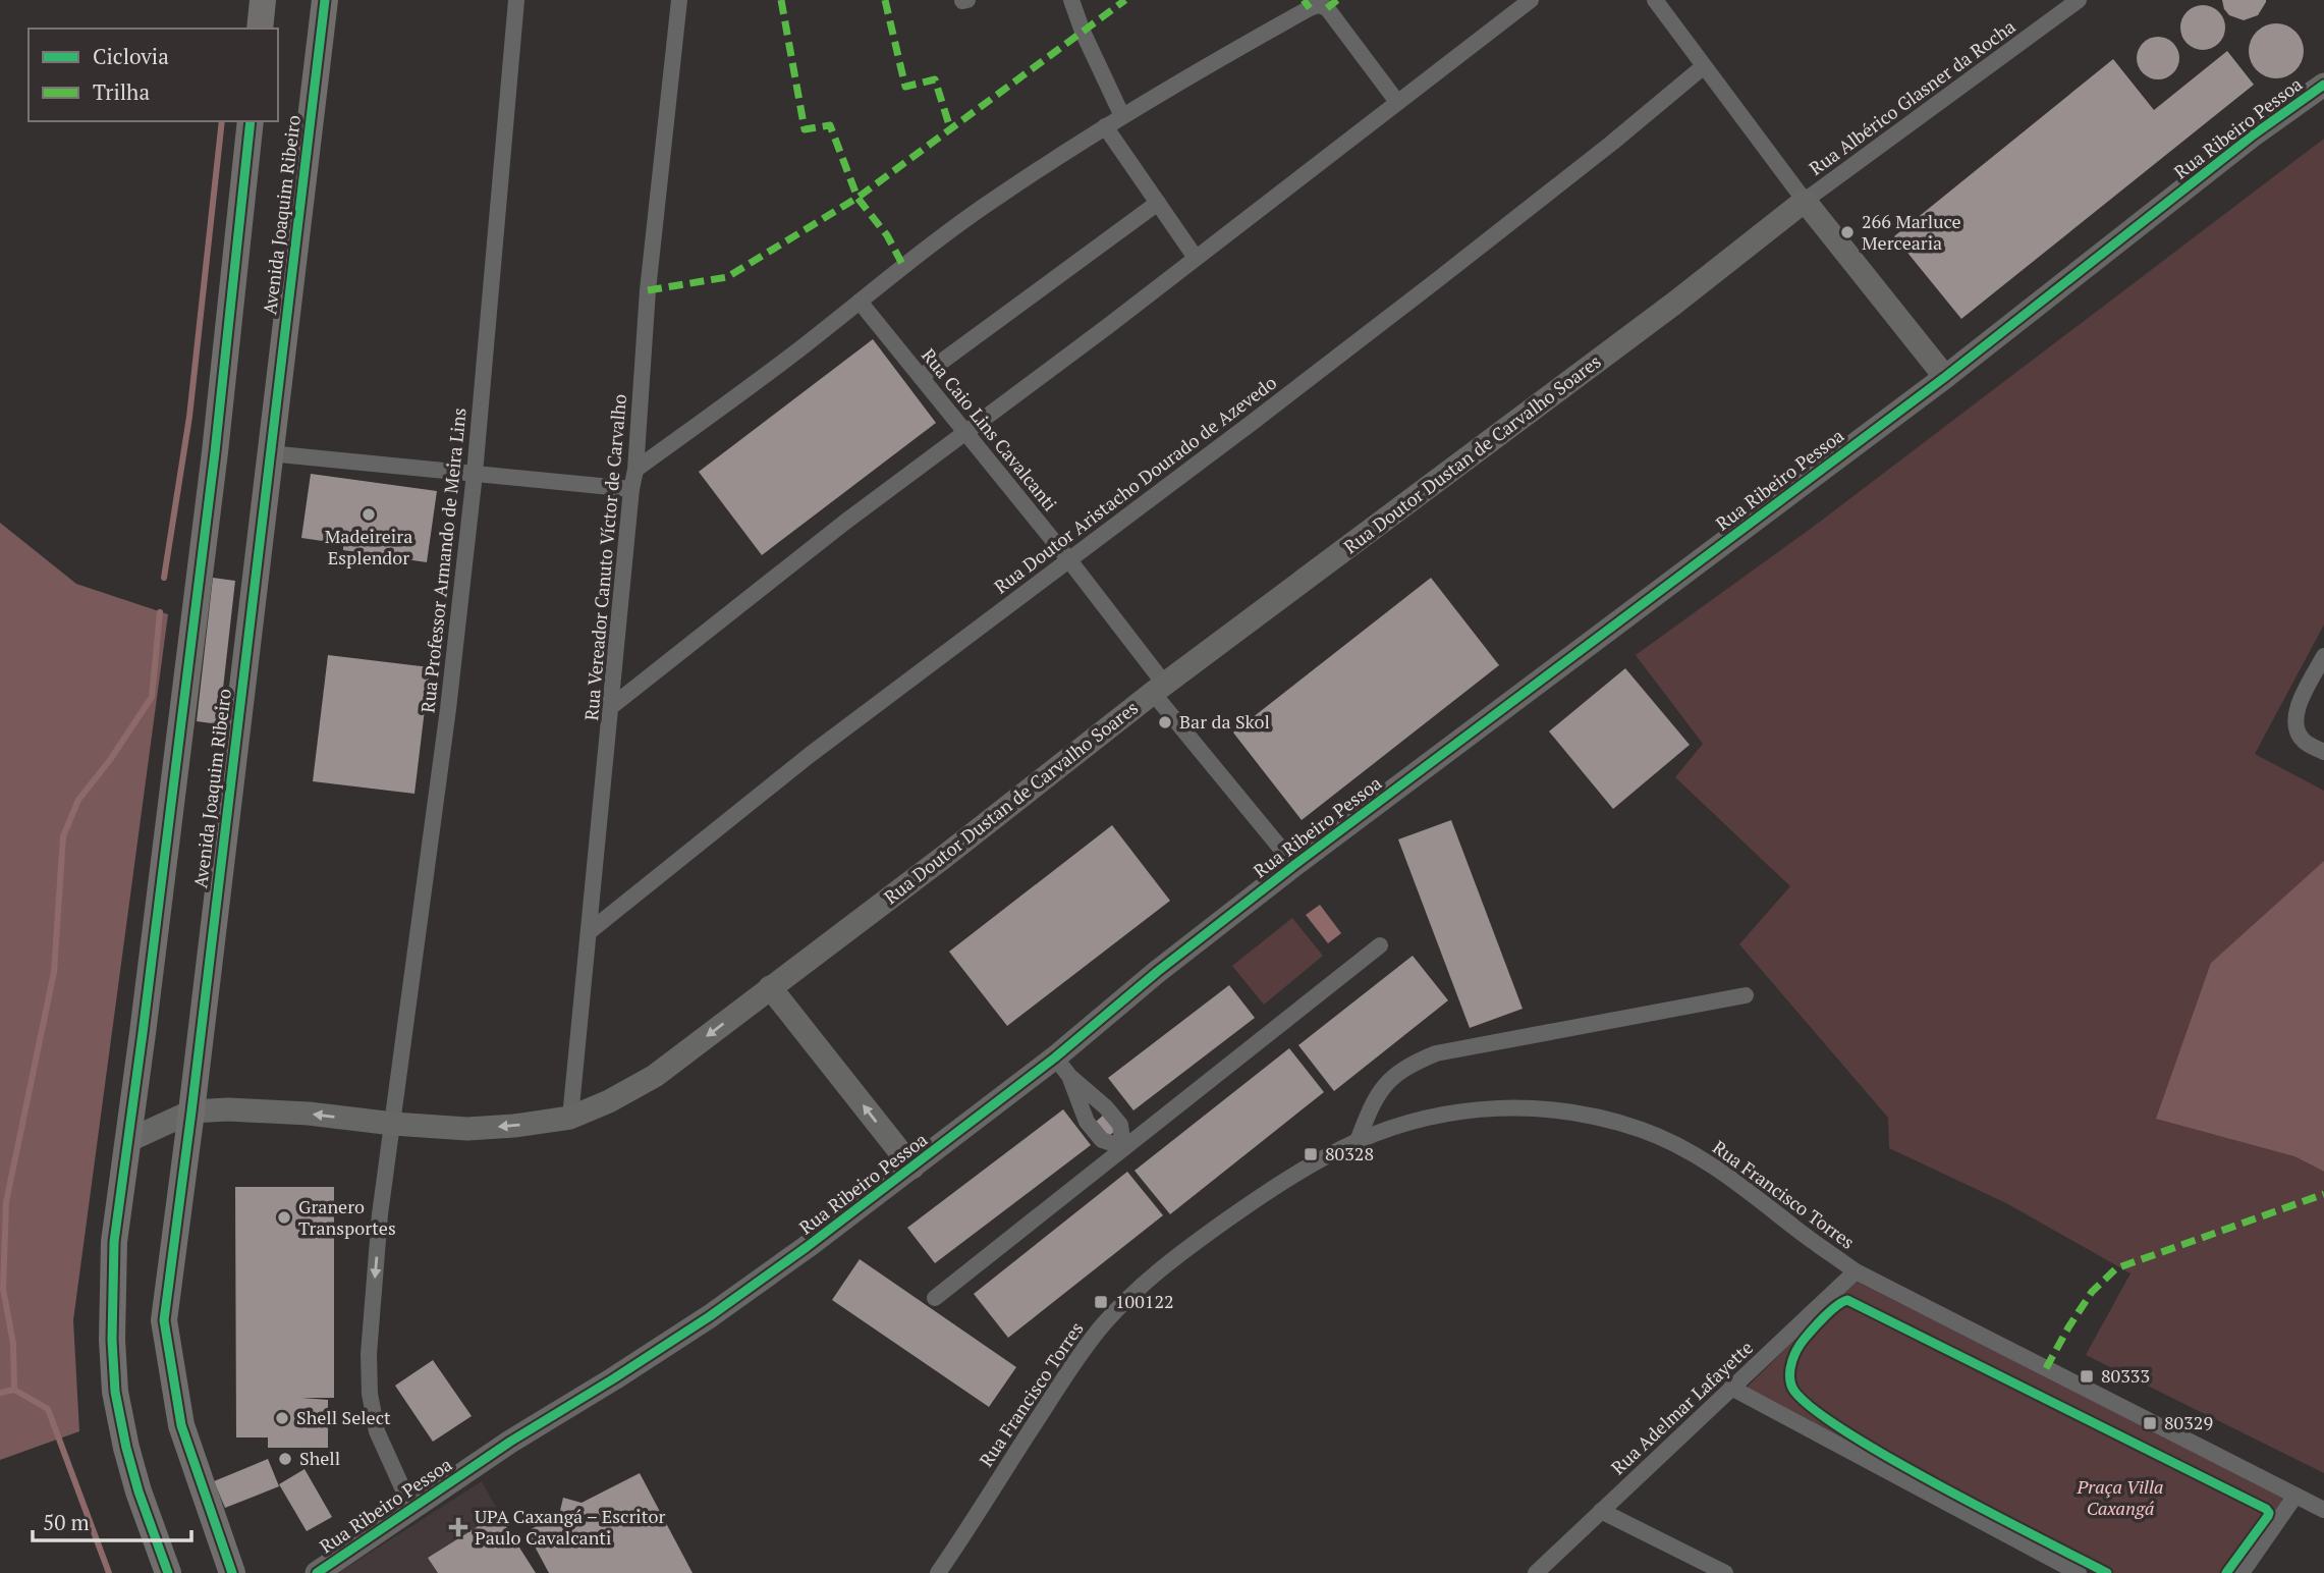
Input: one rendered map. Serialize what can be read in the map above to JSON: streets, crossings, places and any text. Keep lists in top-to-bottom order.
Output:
{
  "streets": {
    "main road": ["Rua Ribeiro Pessoa", "Avenida Joaquim Ribeiro", "Rua Doutor Dustan de Carvalho Soares"],
    "street": [
      "Rua Albérico Glasner da Rocha",
      "Rua Caio Lins Cavalcanti",
      "Rua Doutor Aristacho Dourado de Azevedo",
      "Rua Vereador Canuto Víctor de Carvalho",
      "Rua Professor Armando de Meira Lins",
      "Rua Francisco Torres",
      "Rua Adelmar Lafayette"
    ]
  },
  "crossings": [
    ["Rua Albérico Glasner da Rocha", "Rua Doutor Dustan de Carvalho Soares"],
    ["Rua Ribeiro Pessoa", "Rua Caio Lins Cavalcanti"],
    ["Rua Ribeiro Pessoa", "Rua Professor Armando de Meira Lins"],
    ["Avenida Joaquim Ribeiro", "Rua Doutor Dustan de Carvalho Soares"],
    ["Rua Caio Lins Cavalcanti", "Rua Doutor Dustan de Carvalho Soares"],
    ["Rua Caio Lins Cavalcanti", "Rua Doutor Aristacho Dourado de Azevedo"],
    ["Rua Doutor Dustan de Carvalho Soares", "Rua Vereador Canuto Víctor de Carvalho"],
    ["Rua Doutor Dustan de Carvalho Soares", "Rua Professor Armando de Meira Lins"],
    ["Rua Doutor Aristacho Dourado de Azevedo", "Rua Vereador Canuto Víctor de Carvalho"],
    ["Rua Francisco Torres", "Rua Adelmar Lafayette"]
  ],
  "parks": ["Praça Villa Caxangá"],
  "places": {
    "other": [
      "266 Marluce Mercearia",
      "Madeireira Esplendor",
      "Bar da Skol",
      "Granero Transportes",
      "Shell Select",
      "Shell"
    ],
    "transit": [
      "80328",
      "100122",
      "80333",
      "80329"
    ],
    "health": ["UPA Caxangá – Escritor Paulo Cavalcanti"]
  },
  "legend": ["Ciclovia", "Trilha"],
  "scale_bar": "50 m"
}
